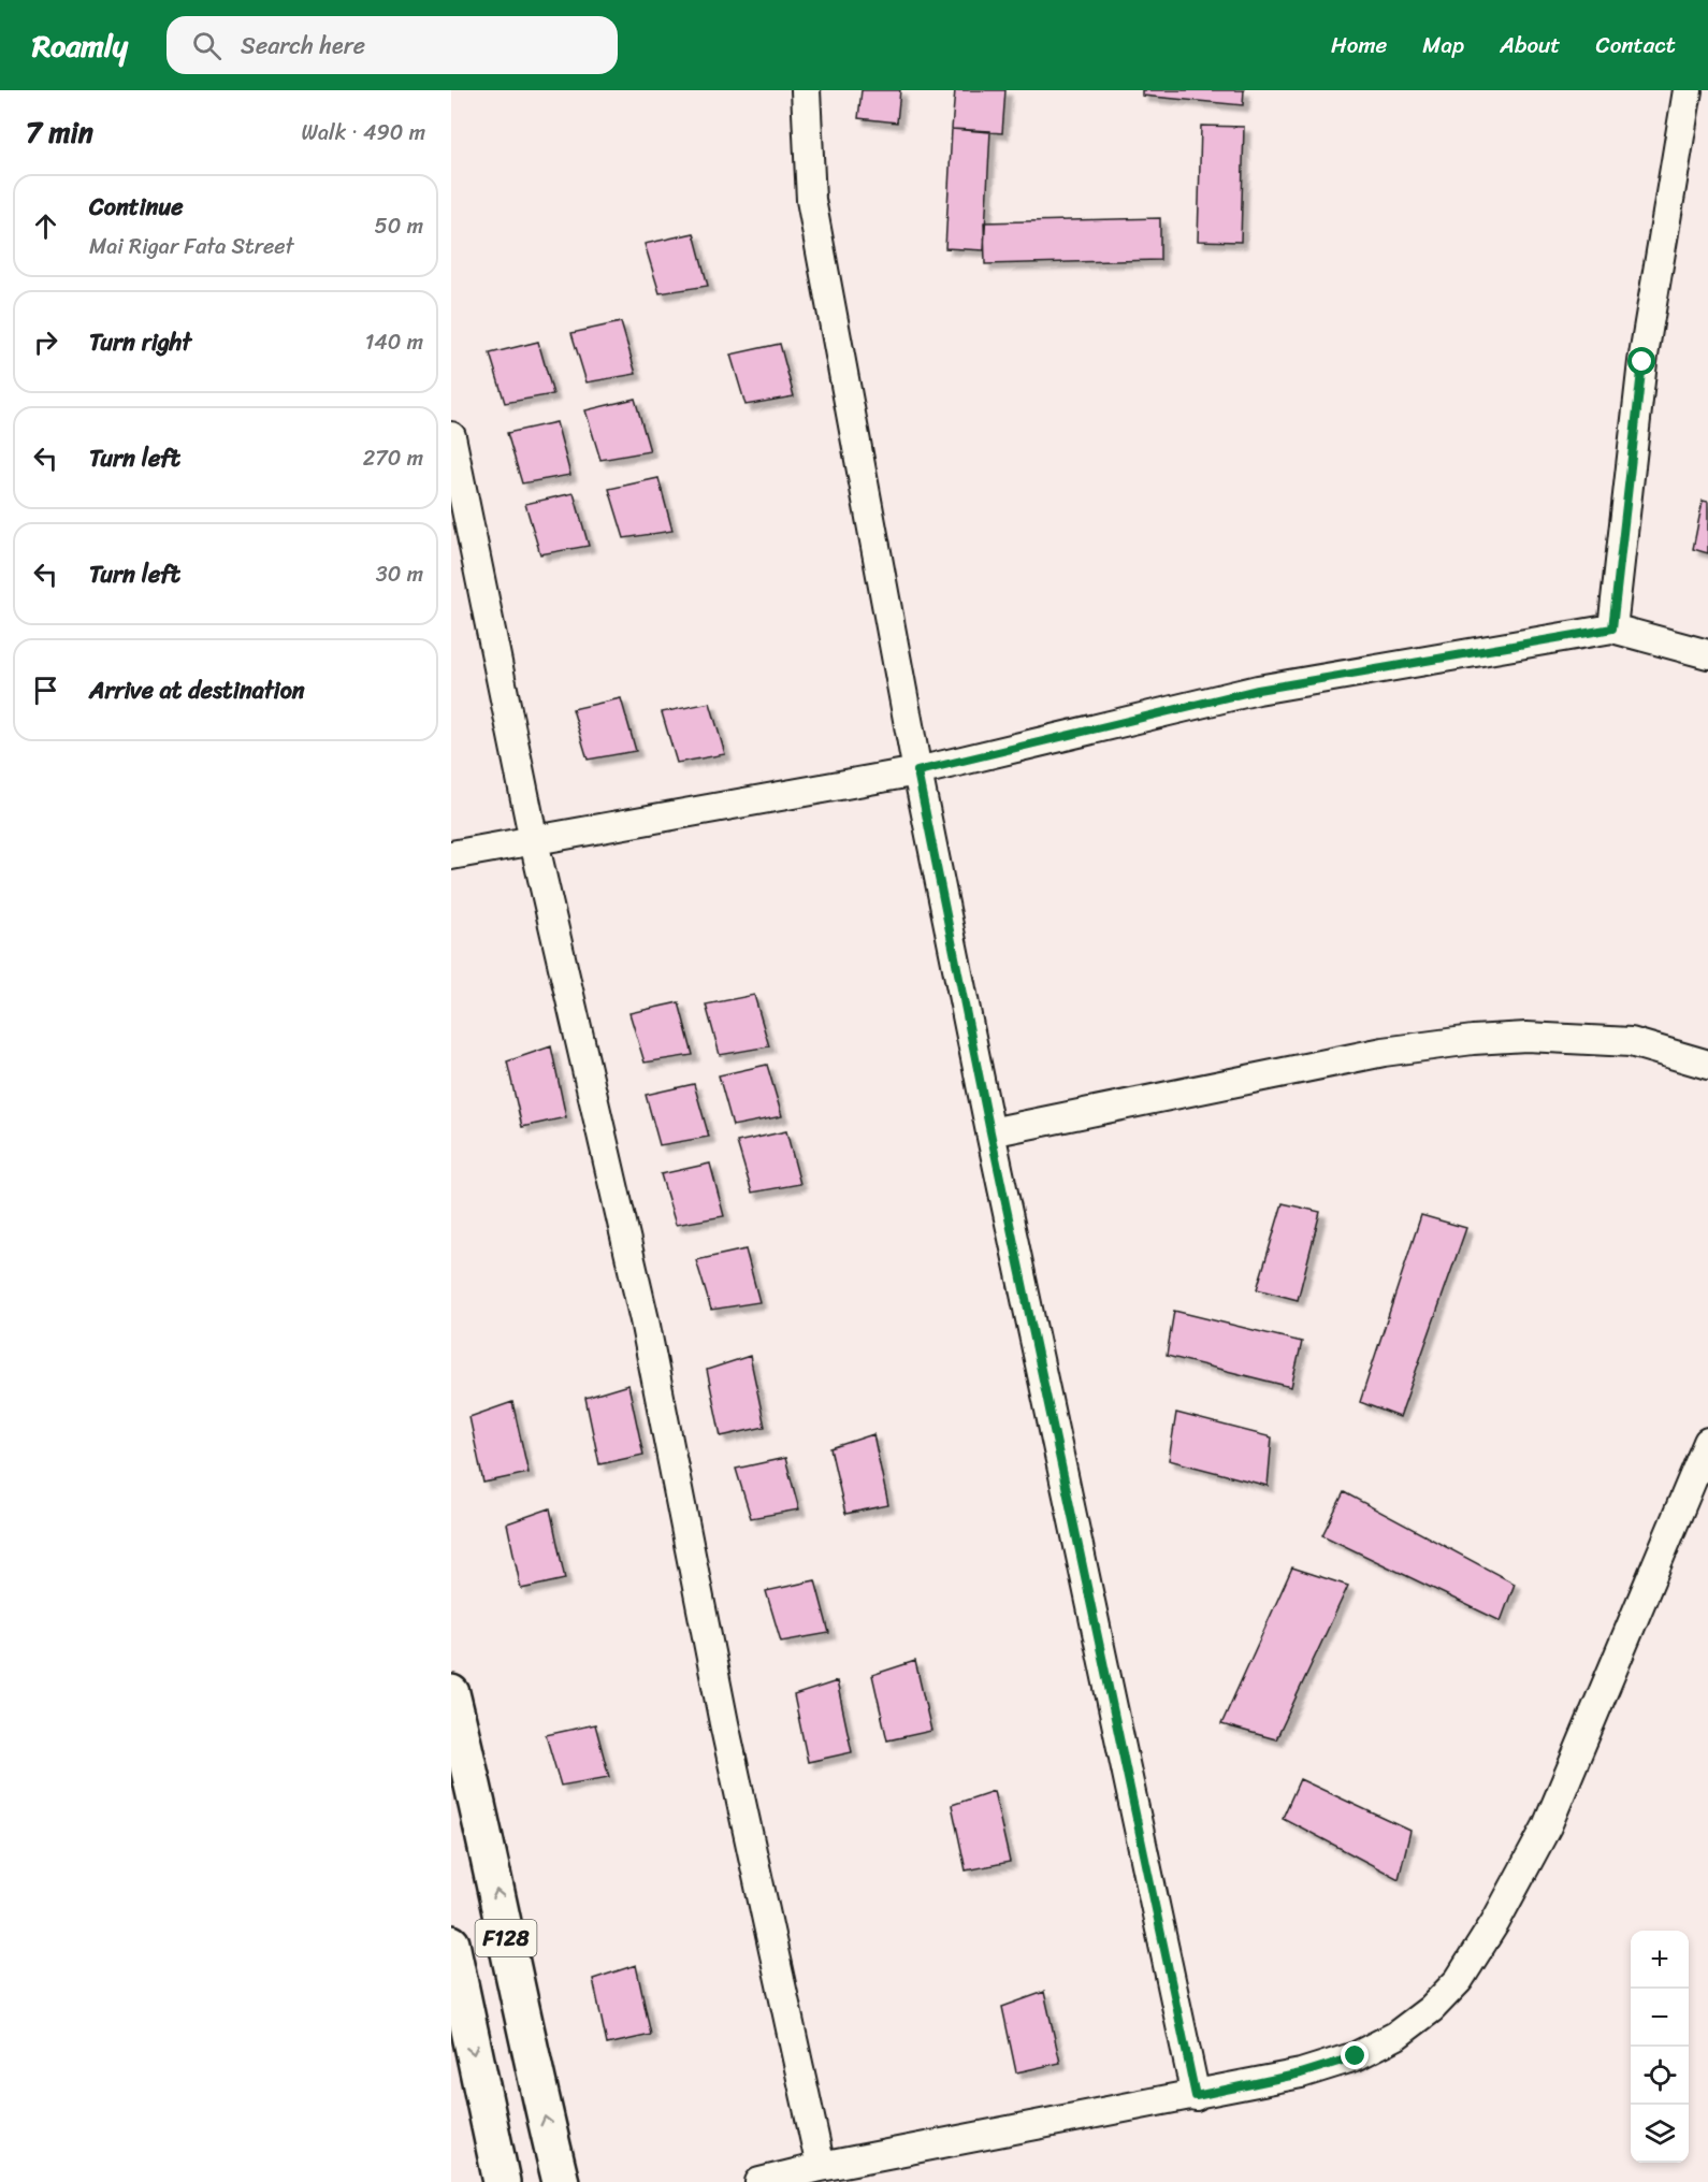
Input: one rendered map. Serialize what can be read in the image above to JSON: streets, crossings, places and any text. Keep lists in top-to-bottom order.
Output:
{
  "streets": {
    "main road": ["F128"]
  },
  "page": {
    "header": "Roamly",
    "search": "Search here",
    "nav": [
      "Home",
      "Map",
      "About",
      "Contact"
    ],
    "heading": ["7 min", "Walk · 490 m"],
    "list": [
      ["Continue", "Mai Rigar Fata Street", "50 m"],
      ["Turn right", "140 m"],
      ["Turn left", "270 m"],
      ["Turn left", "30 m"],
      "Arrive at destination"
    ],
    "map_buttons": ["+", "−"]
  }
}
